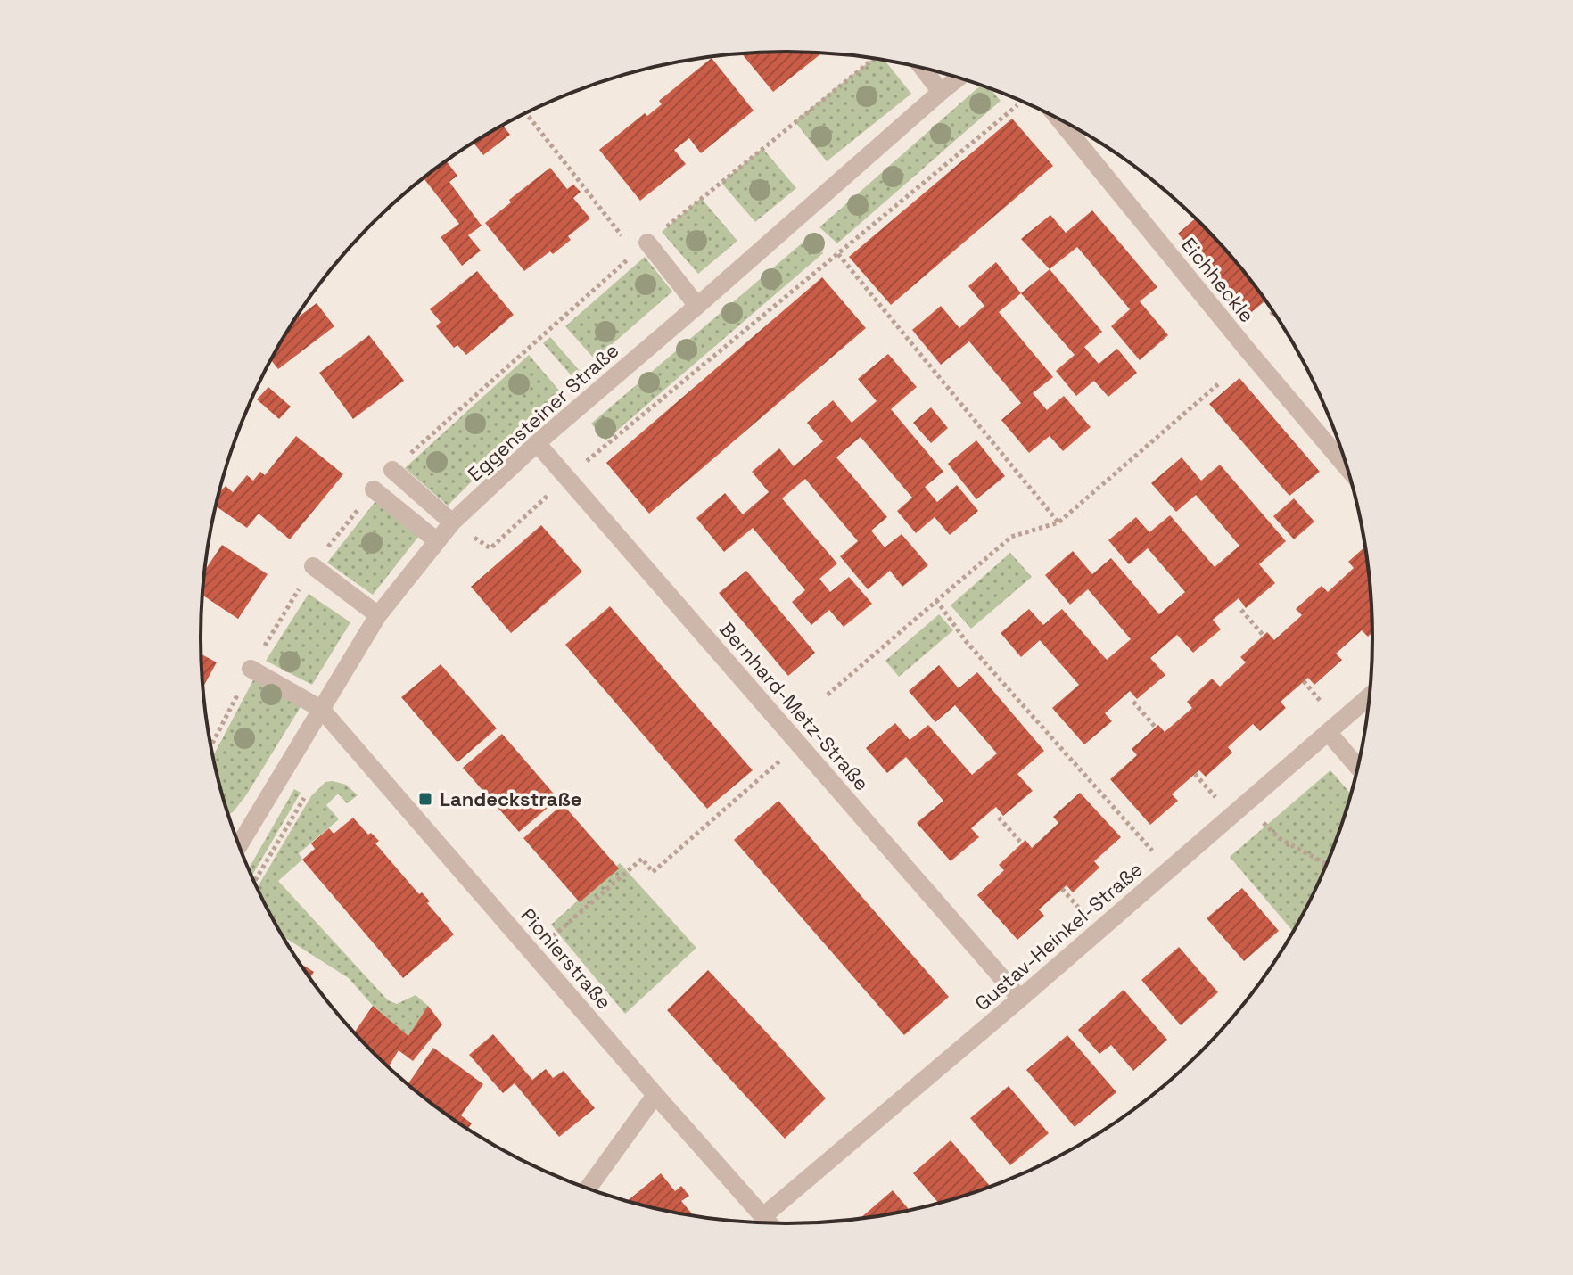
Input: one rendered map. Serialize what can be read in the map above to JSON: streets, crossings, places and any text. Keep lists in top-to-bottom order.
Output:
{
  "streets": {
    "street": [
      "Eichheckle",
      "Eggensteiner Straße",
      "Bernhard-Metz-Straße",
      "Gustav-Heinkel-Straße",
      "Pionierstraße"
    ]
  },
  "crossings": [
    ["Eggensteiner Straße", "Bernhard-Metz-Straße"],
    ["Eggensteiner Straße", "Pionierstraße"],
    ["Bernhard-Metz-Straße", "Gustav-Heinkel-Straße"],
    ["Gustav-Heinkel-Straße", "Pionierstraße"]
  ],
  "places": {
    "transit": ["Landeckstraße"]
  }
}
